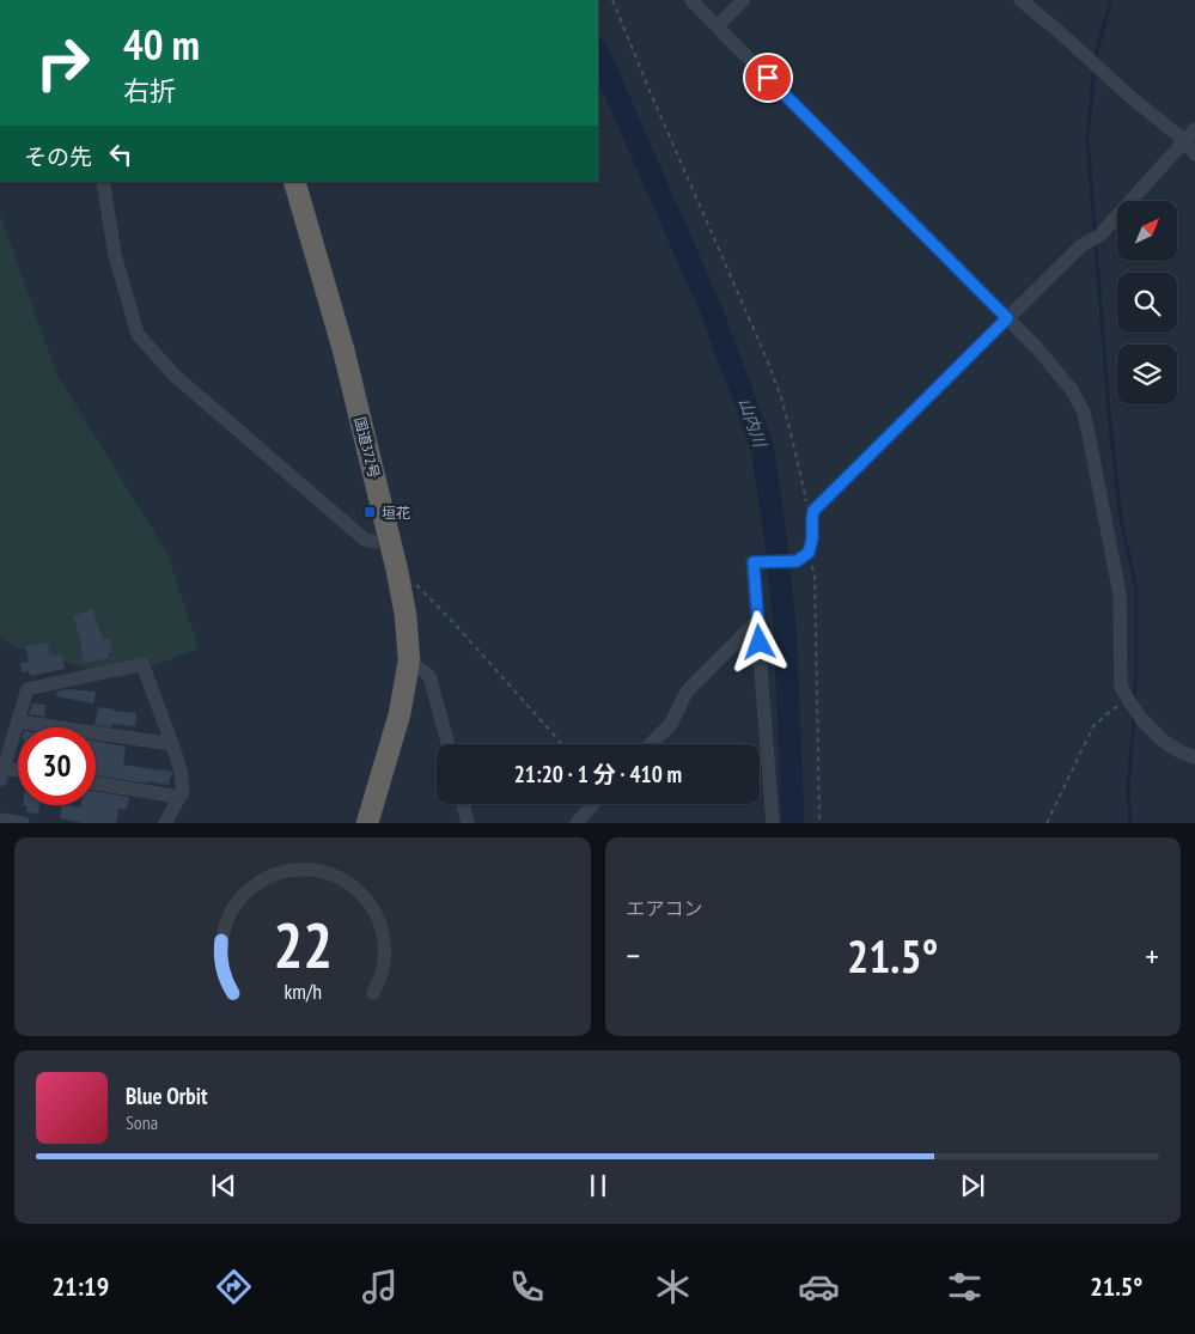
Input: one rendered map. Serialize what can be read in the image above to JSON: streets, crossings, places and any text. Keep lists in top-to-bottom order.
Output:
{
  "streets": {
    "highway": ["国道372号"]
  },
  "water": ["山内川"],
  "places": {
    "transit": ["垣花"]
  },
  "north": "top right",
  "page": {
    "turn": ["40 m", "右折"],
    "then": "その先",
    "limit": "30",
    "trip": "21:20 · 1 分 · 410 m",
    "tile": "エアコン",
    "heat": ["−", "21.5°", "+"],
    "song": ["Blue Orbit", "Sona"],
    "tabs": ["21:19", "21.5°"],
    "gauge": ["22", "km/h"]
  }
}
